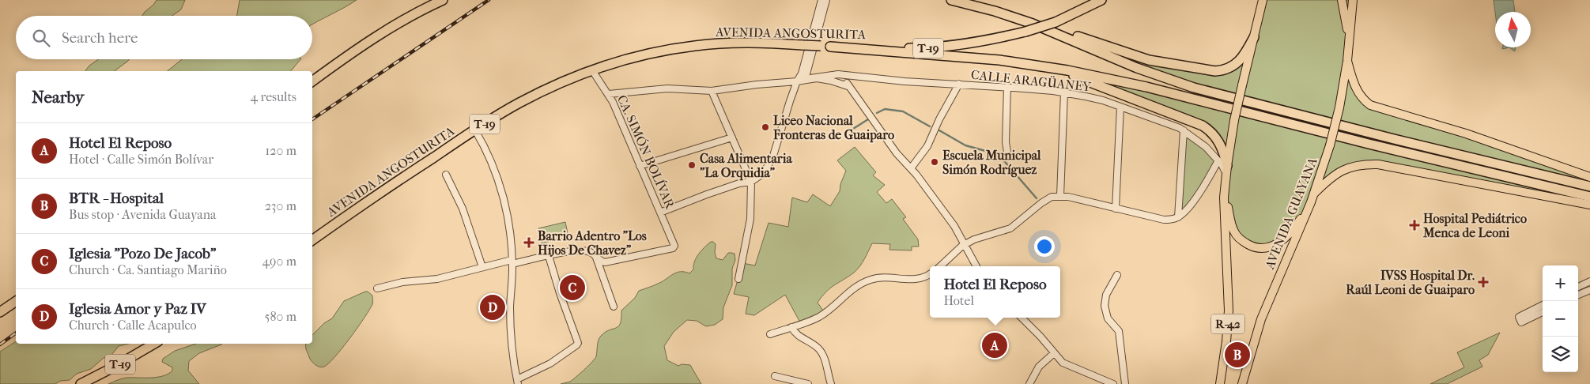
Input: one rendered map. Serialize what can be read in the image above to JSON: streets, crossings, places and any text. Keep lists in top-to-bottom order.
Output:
{
  "streets": {
    "highway": ["AVENIDA ANGOSTURITA", "T-19"],
    "main road": ["AVENIDA GUAYANA", "R-42"],
    "street": ["CALLE ARAGÜANEY", "CA. SIMÓN BOLÍVAR"]
  },
  "crossings": [
    ["AVENIDA ANGOSTURITA", "CA. SIMÓN BOLÍVAR"],
    ["CALLE ARAGÜANEY", "CA. SIMÓN BOLÍVAR"],
    ["CALLE ARAGÜANEY", "R-42"]
  ],
  "places": {
    "other": ["Liceo Nacional Fronteras de Guaiparo", "Escuela Municipal Simón Rodríguez", "Casa Alimentaria \"La Orquidia\""],
    "health": ["Hospital Pediátrico Menca de Leoni", "Barrio Adentro \"Los Hijos De Chavez\"", "IVSS Hospital Dr. Raúl Leoni de Guaiparo"]
  },
  "north": "top",
  "page": {
    "search": "Search here",
    "heading": ["Nearby", "4 results"],
    "list": [
      {
        "mark": "A",
        "name": "Hotel El Reposo",
        "note": "Hotel · Calle Simón Bolívar",
        "value": "120 m"
      },
      {
        "mark": "B",
        "name": "BTR - Hospital",
        "note": "Bus stop · Avenida Guayana",
        "value": "230 m"
      },
      {
        "mark": "C",
        "name": "Iglesia \"Pozo De Jacob\"",
        "note": "Church · Ca. Santiago Mariño",
        "value": "490 m"
      },
      {
        "mark": "D",
        "name": "Iglesia Amor y Paz IV",
        "note": "Church · Calle Acapulco",
        "value": "580 m"
      }
    ],
    "map_buttons": ["+", "−"],
    "popup": ["Hotel El Reposo", "Hotel"],
    "pins": [
      "C",
      "D",
      "A",
      "B"
    ]
  }
}
